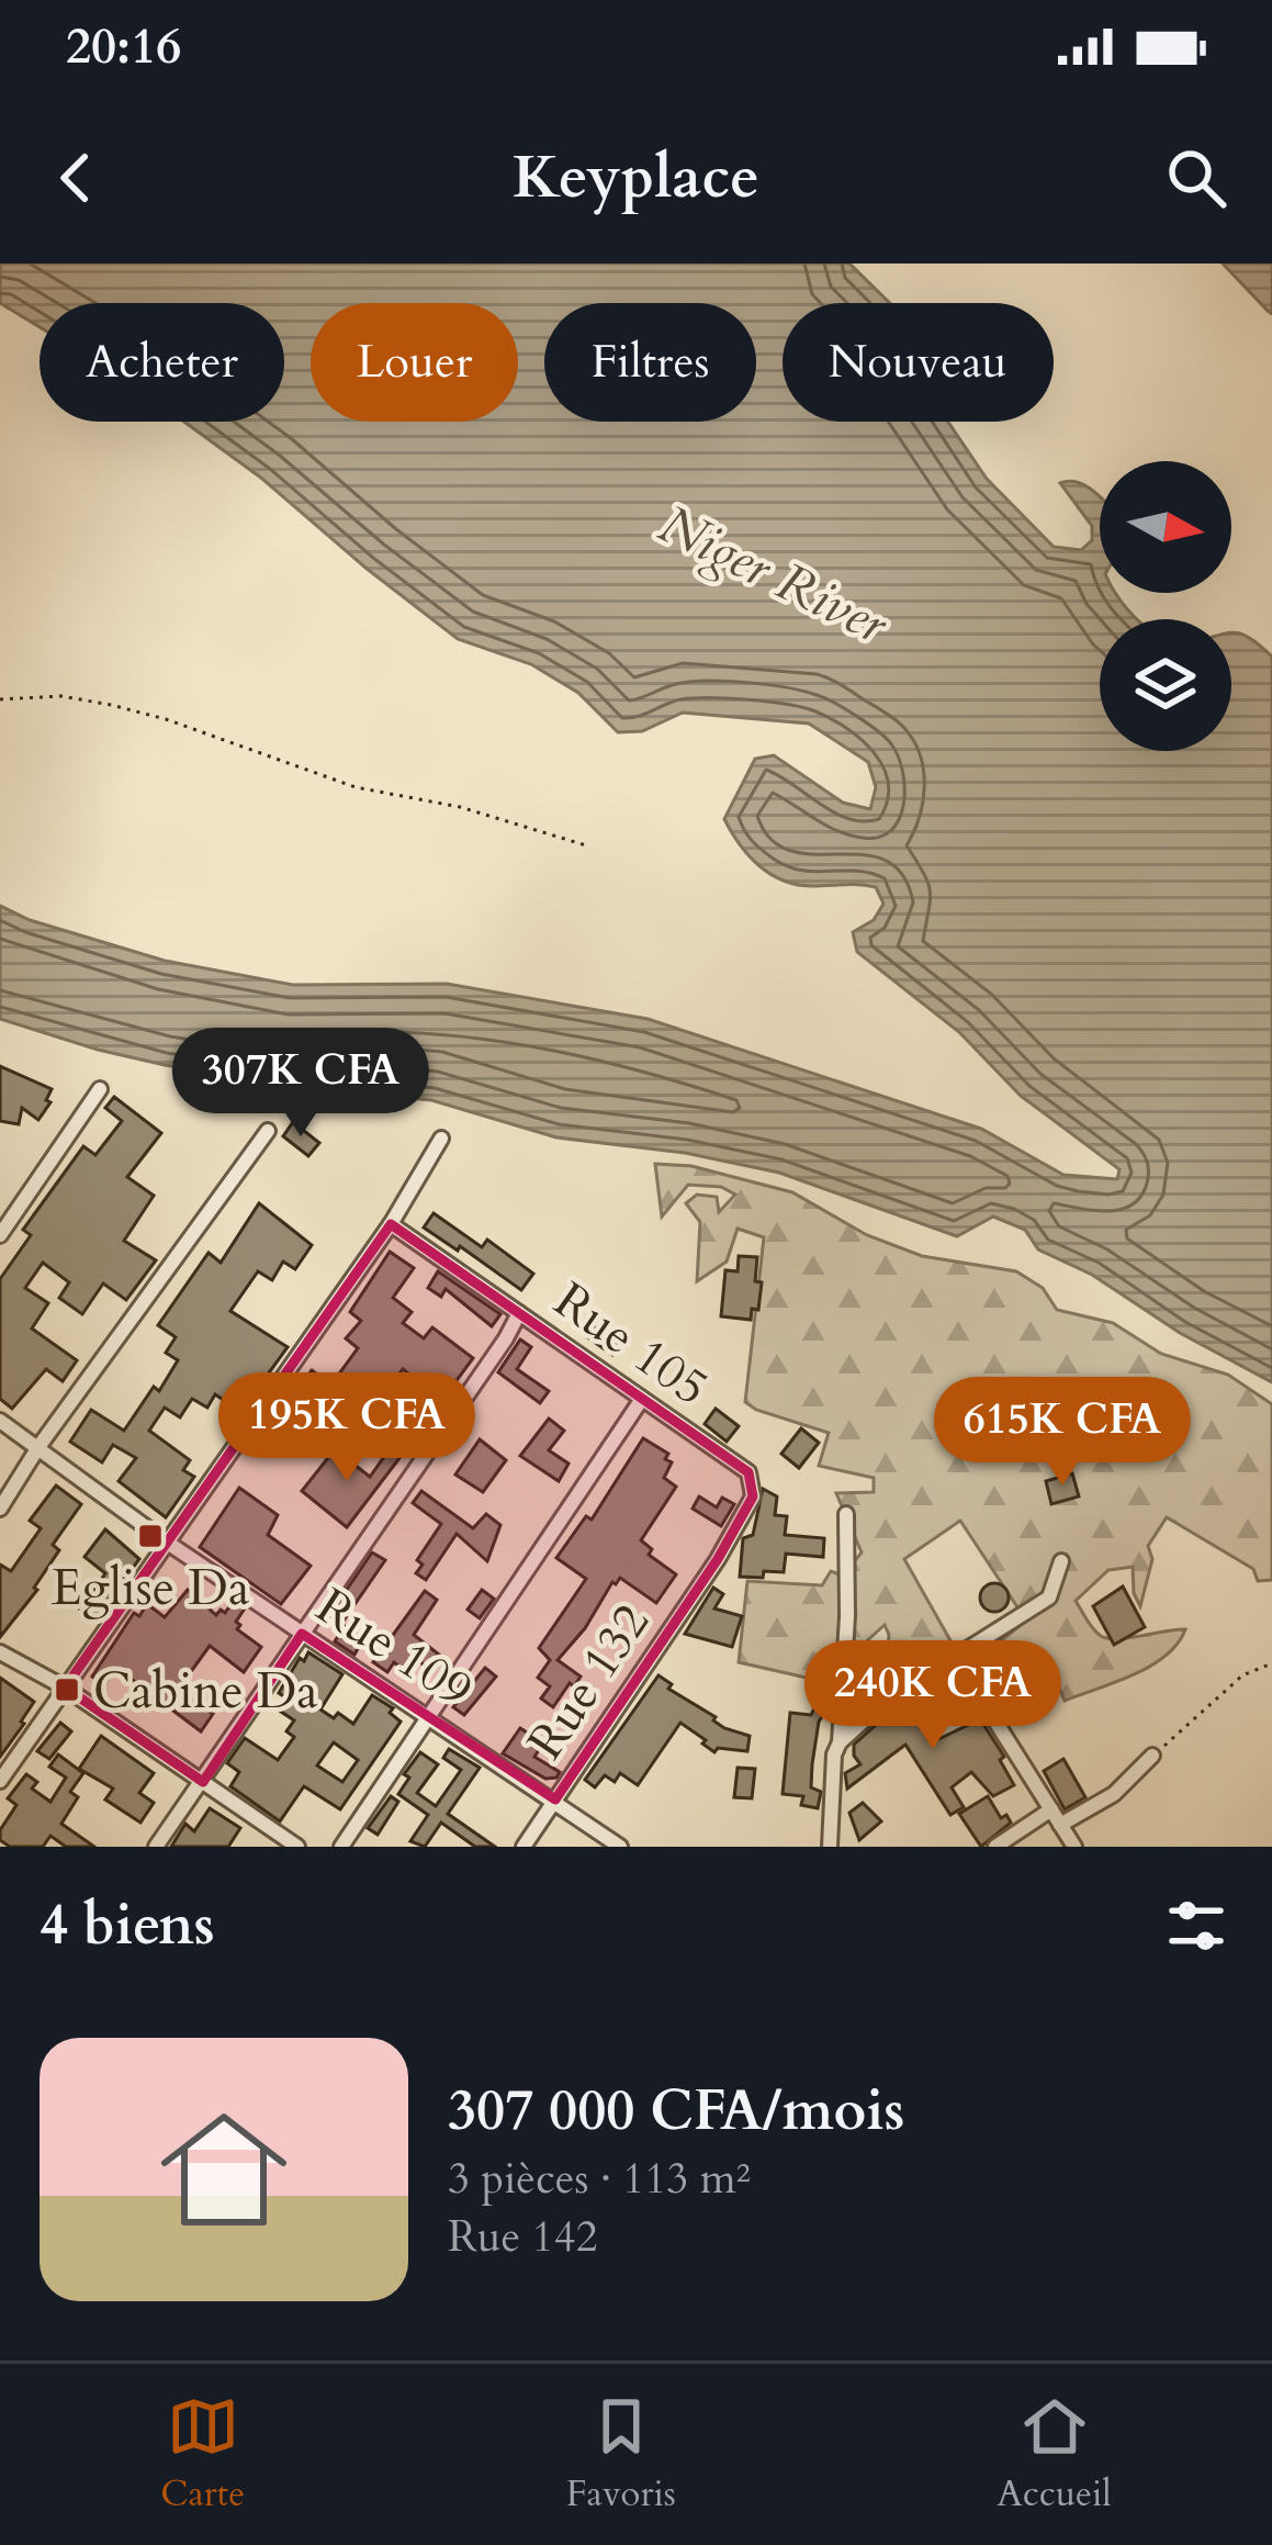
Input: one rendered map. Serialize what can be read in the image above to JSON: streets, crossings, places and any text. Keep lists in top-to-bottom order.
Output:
{
  "streets": {
    "street": ["Rue 105", "Rue 109", "Rue 132"]
  },
  "crossings": [
    ["Rue 105", "Rue 132"],
    ["Rue 109", "Rue 132"]
  ],
  "water": ["Niger River"],
  "places": {
    "transit": ["Eglise Da", "Cabine Da"]
  },
  "north": "right",
  "page": {
    "status": "20:16",
    "header": "Keyplace",
    "chip": [
      "Acheter",
      "Louer",
      "Filtres",
      "Nouveau"
    ],
    "price": [
      "307K CFA",
      "195K CFA",
      "615K CFA",
      "240K CFA"
    ],
    "heading": "4 biens",
    "list": [
      {
        "name": "307 000 CFA/mois",
        "note": "3 pièces · 113 m² · Rue 142"
      }
    ],
    "tabs": ["Carte", "Favoris", "Accueil"]
  }
}
